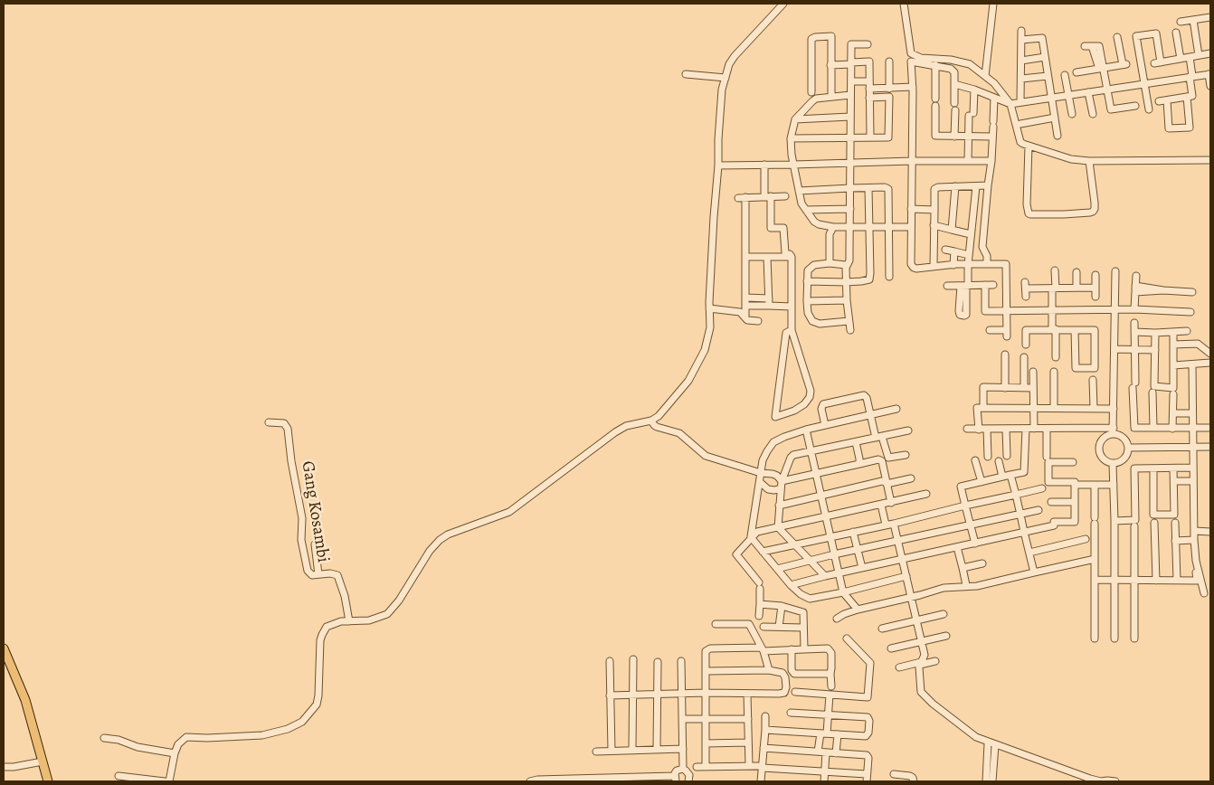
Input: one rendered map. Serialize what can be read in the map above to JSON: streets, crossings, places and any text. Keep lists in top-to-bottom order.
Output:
{
  "streets": {
    "street": ["Gang Kosambi"]
  }
}
